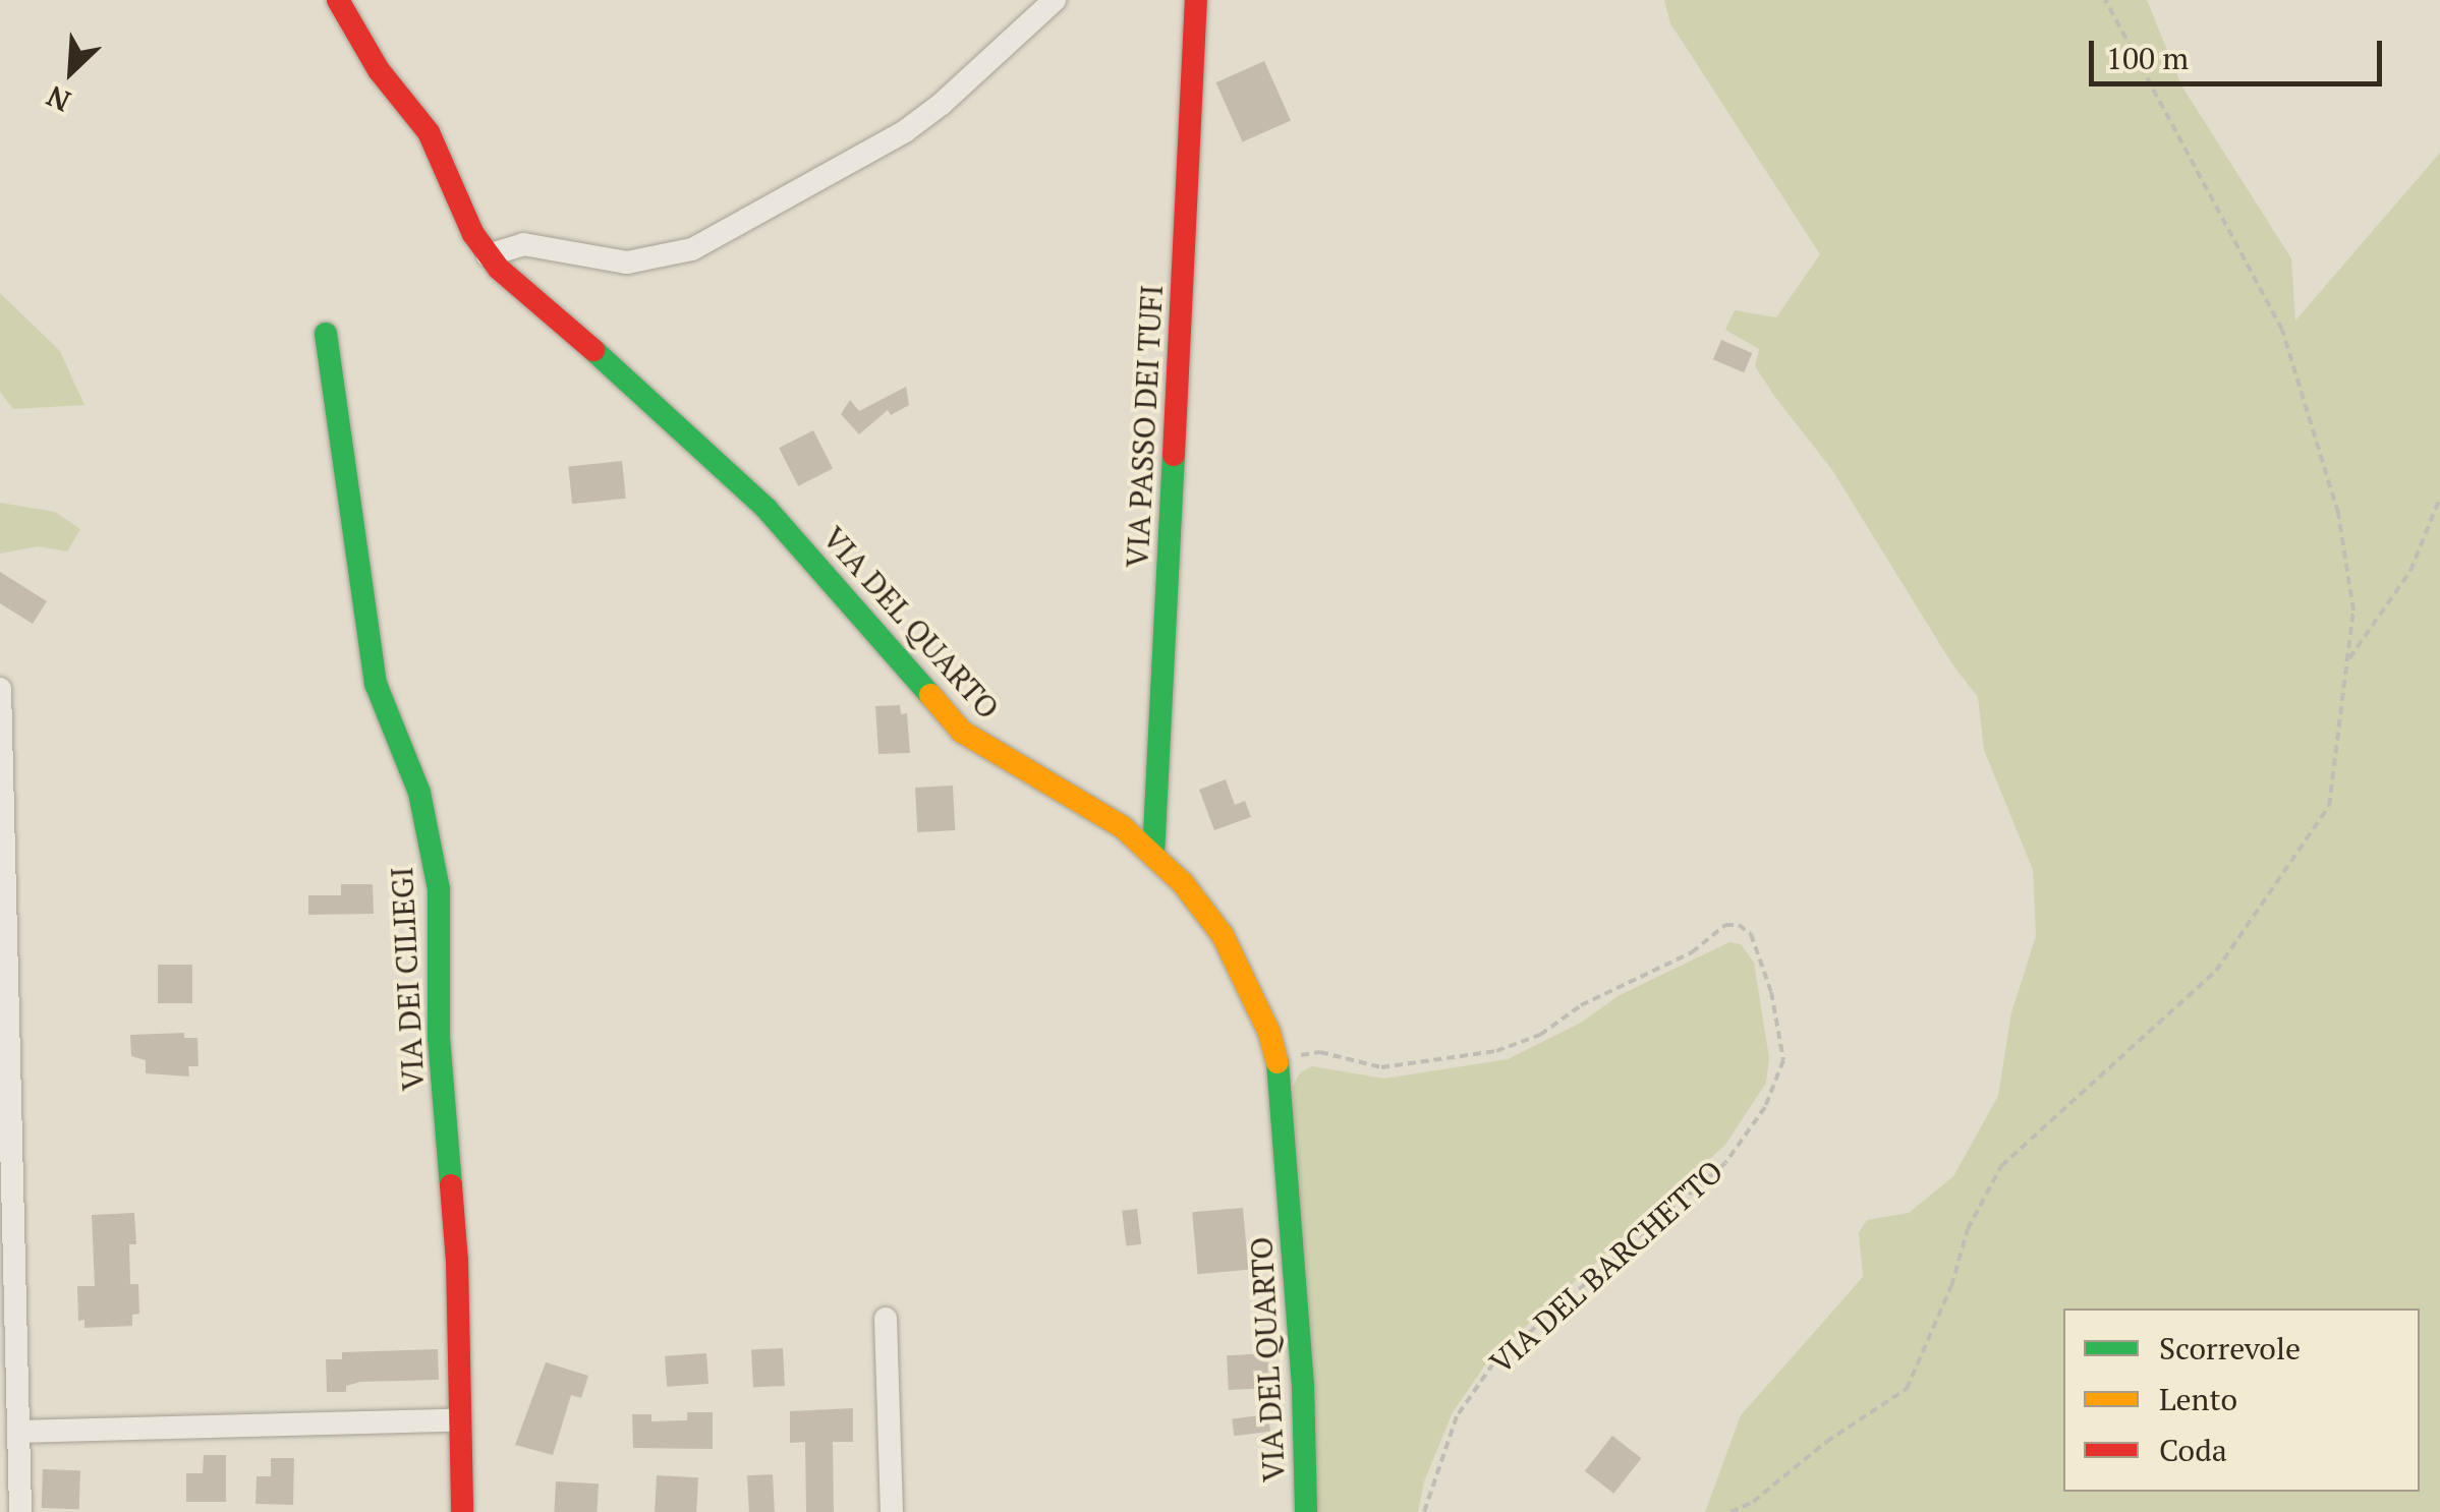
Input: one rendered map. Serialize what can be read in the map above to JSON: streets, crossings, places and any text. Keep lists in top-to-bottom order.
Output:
{
  "streets": {
    "street": ["VIA PASSO DEI TUFI", "VIA DEL QUARTO", "VIA DEI CILIEGI"],
    "path": ["VIA DEL BARCHETTO"]
  },
  "crossings": [
    ["VIA PASSO DEI TUFI", "VIA DEL QUARTO"],
    ["VIA DEL QUARTO", "VIA DEL BARCHETTO"]
  ],
  "legend": ["Scorrevole", "Lento", "Coda"],
  "scale_bar": "100 m",
  "north": "bottom left"
}
